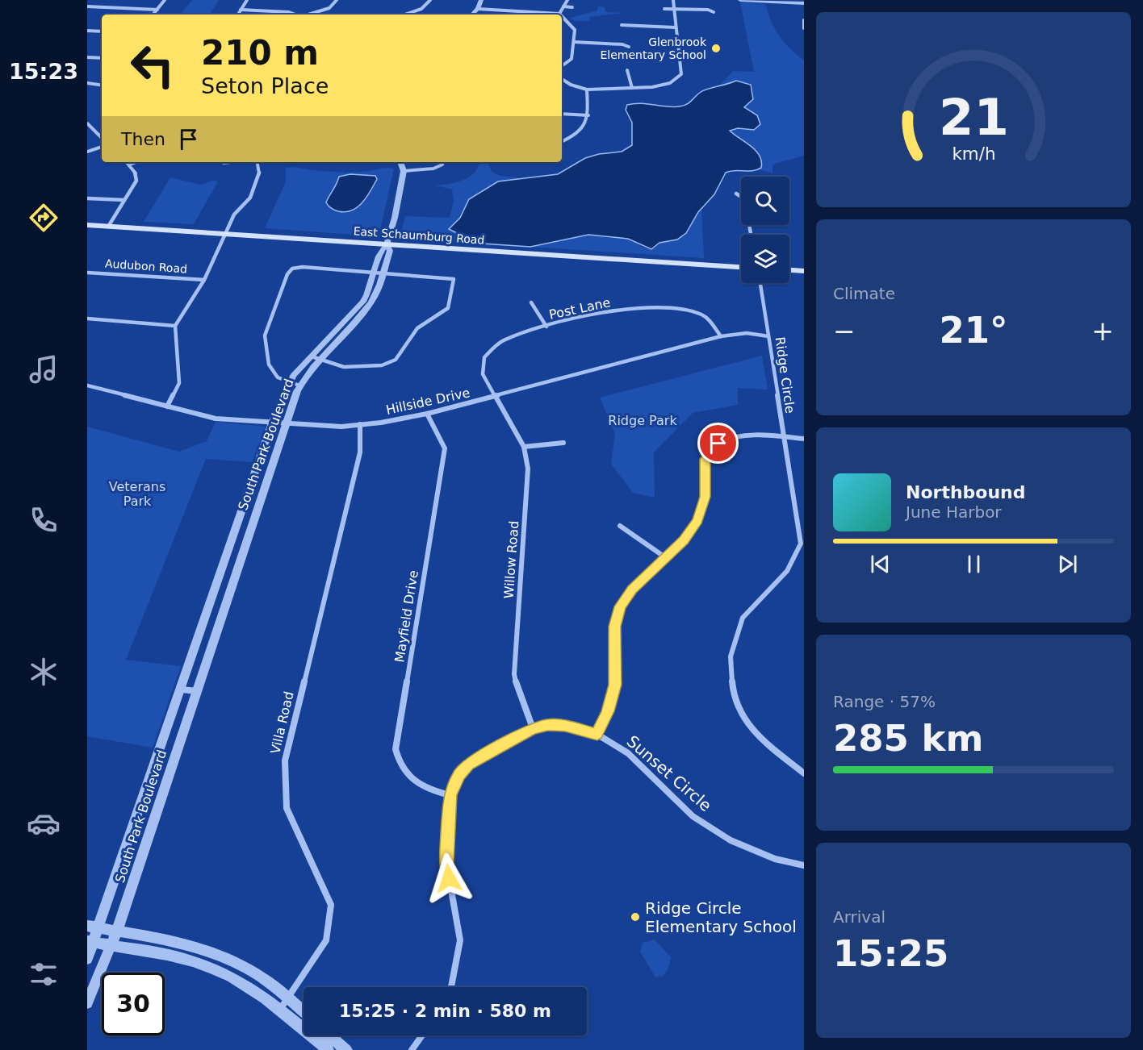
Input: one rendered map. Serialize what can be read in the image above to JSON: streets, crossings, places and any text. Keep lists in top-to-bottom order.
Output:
{
  "streets": {
    "main road": ["East Schaumburg Road"],
    "street": [
      "Audubon Road",
      "Post Lane",
      "Ridge Circle",
      "Hillside Drive",
      "South Park Boulevard",
      "Willow Road",
      "Mayfield Drive",
      "Villa Road",
      "Sunset Circle"
    ]
  },
  "crossings": [
    ["East Schaumburg Road", "South Park Boulevard"],
    ["Post Lane", "Hillside Drive"],
    ["Post Lane", "Willow Road"],
    ["Ridge Circle", "Hillside Drive"],
    ["Hillside Drive", "South Park Boulevard"],
    ["Hillside Drive", "Willow Road"],
    ["Hillside Drive", "Mayfield Drive"],
    ["Hillside Drive", "Villa Road"],
    ["Willow Road", "Sunset Circle"],
    ["Mayfield Drive", "Sunset Circle"]
  ],
  "parks": ["Ridge Park", "Veterans Park"],
  "places": ["Glenbrook Elementary School", "Ridge Circle Elementary School"],
  "page": {
    "tabs": "15:23",
    "turn": ["210 m", "Seton Place"],
    "then": "Then",
    "tile": [
      "Climate",
      ["Range · 57%", "285 km"],
      ["Arrival", "15:25"]
    ],
    "heat": ["−", "21°", "+"],
    "song": ["Northbound", "June Harbor"],
    "limit": "30",
    "trip": "15:25 · 2 min · 580 m",
    "gauge": ["21", "km/h"]
  }
}
